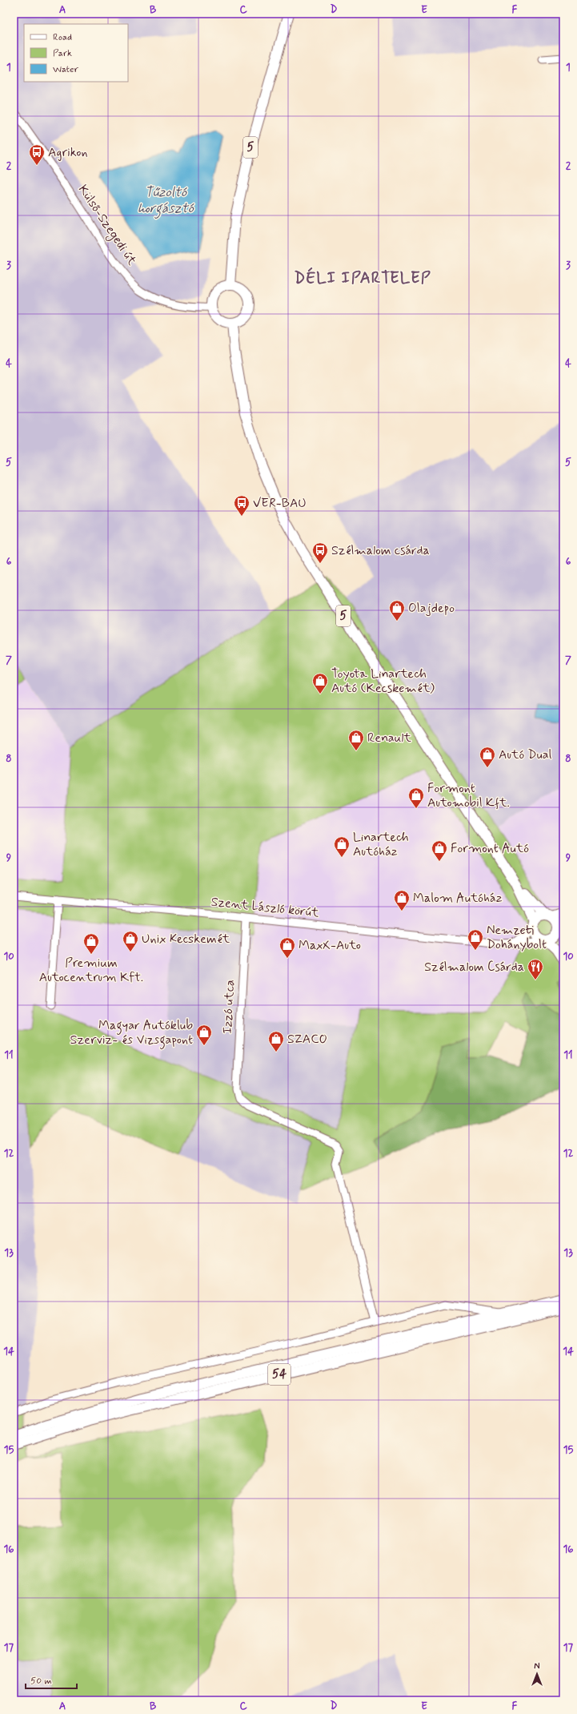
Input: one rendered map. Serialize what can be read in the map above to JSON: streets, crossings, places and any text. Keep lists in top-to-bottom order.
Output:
{
  "streets": {
    "main road": ["5", "54"],
    "street": ["Külső-Szegedi út", "Szent László körút", "Izzó utca"]
  },
  "crossings": [
    ["5", "Külső-Szegedi út"],
    ["5", "Szent László körút"],
    ["Szent László körút", "Izzó utca"]
  ],
  "districts": ["DÉLI IPARTELEP"],
  "water": ["Tűzoltó horgásztó"],
  "places": {
    "bus stop": ["Agrikon", "VER-BAU", "Szélmalom csárda"],
    "shop": [
      "Olajdepo",
      "Toyota Linartech Autó (Kecskemét)",
      "Renault",
      "Autó Dual",
      "Formont Automobil Kft.",
      "Linartech Autóház",
      "Formont Autó",
      "Malom Autóház",
      "Nemzeti Dohánybolt",
      "Unix Kecskemét",
      "Premium Autocentrum Kft.",
      "MaxX-Auto",
      "Magyar Autóklub Szerviz- és Vizsgapont",
      "SZACO"
    ],
    "restaurant": ["Szélmalom Csárda"]
  },
  "legend": ["Road", "Park", "Water"],
  "scale_bar": "50 m",
  "north": "top",
  "grid": {
    "columns": [
      "A",
      "B",
      "C",
      "D",
      "E",
      "F"
    ],
    "rows": [
      "1",
      "2",
      "3",
      "4",
      "5",
      "6",
      "7",
      "8",
      "9",
      "10",
      "11",
      "12",
      "13",
      "14",
      "15",
      "16",
      "17"
    ]
  }
}
